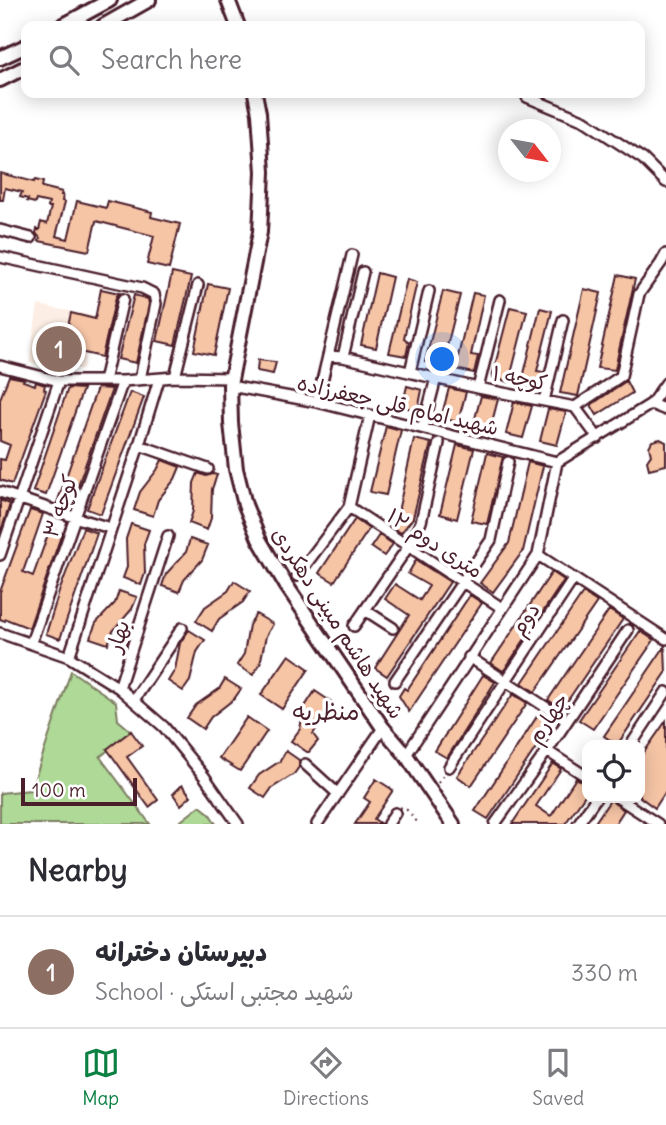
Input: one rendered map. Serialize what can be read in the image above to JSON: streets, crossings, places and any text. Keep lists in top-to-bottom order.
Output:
{
  "streets": {
    "main road": ["شهید هاشم مبینی دهکردی"],
    "street": [
      "کوچه ۱",
      "شهید امام قلی جعفرزاده",
      "کوچه ۳",
      "۱۲ متری دوم",
      "دوم",
      "بهار",
      "چهارم"
    ]
  },
  "crossings": [
    ["شهید امام قلی جعفرزاده", "کوچه ۳"],
    ["شهید امام قلی جعفرزاده", "شهید هاشم مبینی دهکردی"]
  ],
  "districts": ["منظریه"],
  "scale_bar": "100 m",
  "north": "bottom right",
  "page": {
    "search": "Search here",
    "pins": "1",
    "scale": "100 m",
    "heading": "Nearby",
    "list": [
      {
        "mark": "1",
        "name": "دبیرستان دخترانه",
        "note": "School · شهید مجتبی استکی",
        "value": "330 m"
      }
    ],
    "nav": ["Map", "Directions", "Saved"]
  }
}
